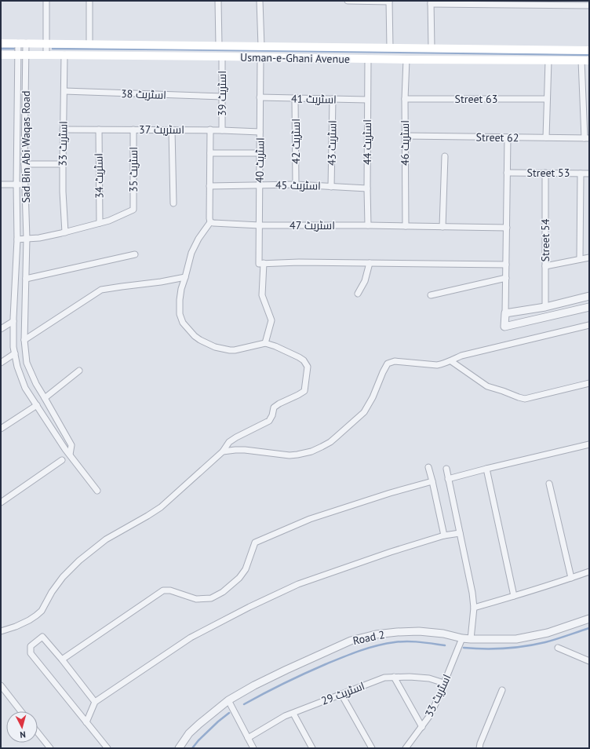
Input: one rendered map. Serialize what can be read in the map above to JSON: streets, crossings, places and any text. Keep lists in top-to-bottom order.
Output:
{
  "streets": {
    "main road": ["Usman-e-Ghani Avenue"],
    "street": [
      "اسٹریٹ 39",
      "اسٹریٹ 38",
      "اسٹریٹ 41",
      "Street 63",
      "اسٹریٹ 37",
      "Street 62",
      "اسٹریٹ 42",
      "اسٹریٹ 44",
      "اسٹریٹ 43",
      "اسٹریٹ 46",
      "اسٹریٹ 33",
      "Sad Bin Abi Waqas Road",
      "اسٹریٹ 40",
      "اسٹریٹ 35",
      "Street 53",
      "اسٹریٹ 34",
      "اسٹریٹ 45",
      "اسٹریٹ 47",
      "Street 54",
      "Road 2",
      "اسٹریٹ 29"
    ]
  },
  "crossings": [
    ["Usman-e-Ghani Avenue", "اسٹریٹ 39"],
    ["Usman-e-Ghani Avenue", "اسٹریٹ 44"],
    ["Usman-e-Ghani Avenue", "اسٹریٹ 46"],
    ["Usman-e-Ghani Avenue", "اسٹریٹ 33"],
    ["Usman-e-Ghani Avenue", "Sad Bin Abi Waqas Road"],
    ["Usman-e-Ghani Avenue", "اسٹریٹ 40"],
    ["اسٹریٹ 39", "اسٹریٹ 38"],
    ["اسٹریٹ 39", "اسٹریٹ 37"],
    ["اسٹریٹ 38", "اسٹریٹ 33"],
    ["اسٹریٹ 41", "اسٹریٹ 42"],
    ["اسٹریٹ 41", "اسٹریٹ 44"],
    ["اسٹریٹ 41", "اسٹریٹ 43"],
    ["اسٹریٹ 41", "اسٹریٹ 40"],
    ["Street 63", "اسٹریٹ 46"],
    ["اسٹریٹ 37", "اسٹریٹ 33"],
    ["اسٹریٹ 37", "اسٹریٹ 40"],
    ["اسٹریٹ 37", "اسٹریٹ 35"],
    ["اسٹریٹ 37", "اسٹریٹ 34"],
    ["Street 62", "اسٹریٹ 46"],
    ["اسٹریٹ 42", "اسٹریٹ 45"],
    ["اسٹریٹ 44", "اسٹریٹ 45"],
    ["اسٹریٹ 44", "اسٹریٹ 47"],
    ["اسٹریٹ 43", "اسٹریٹ 45"],
    ["اسٹریٹ 46", "اسٹریٹ 47"],
    ["اسٹریٹ 33", "Road 2"],
    ["اسٹریٹ 33", "اسٹریٹ 29"],
    ["اسٹریٹ 40", "اسٹریٹ 45"],
    ["اسٹریٹ 40", "اسٹریٹ 47"],
    ["اسٹریٹ 35", "اسٹریٹ 34"],
    ["Street 53", "Street 54"]
  ],
  "north": "bottom"
}
